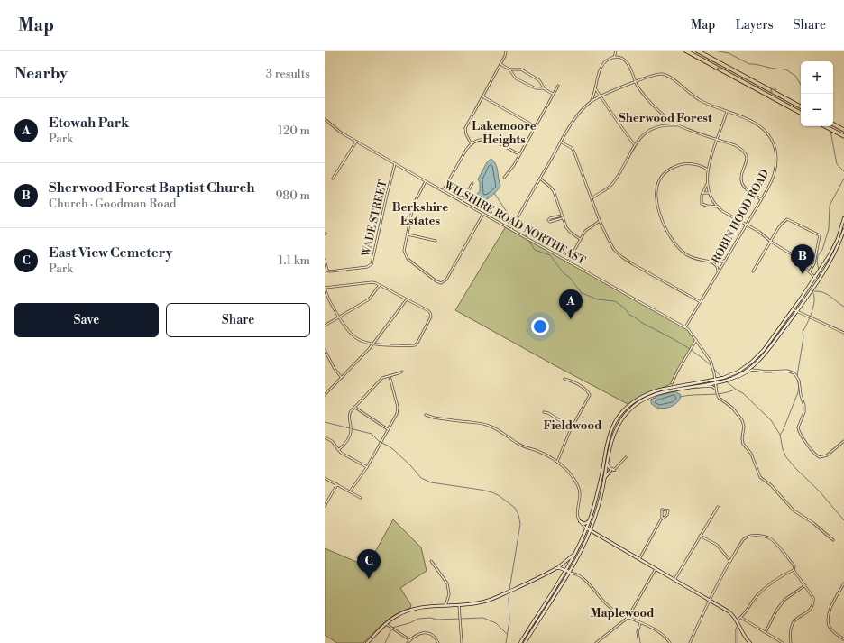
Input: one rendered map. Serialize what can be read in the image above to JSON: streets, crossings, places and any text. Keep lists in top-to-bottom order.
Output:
{
  "streets": {
    "street": ["ROBIN HOOD ROAD", "WADE STREET", "WILSHIRE ROAD NORTHEAST"]
  },
  "crossings": [
    ["ROBIN HOOD ROAD", "WILSHIRE ROAD NORTHEAST"],
    ["WADE STREET", "WILSHIRE ROAD NORTHEAST"]
  ],
  "districts": [
    "Sherwood Forest",
    "Lakemoore Heights",
    "Berkshire Estates",
    "Fieldwood",
    "Maplewood"
  ],
  "page": {
    "header": "Map",
    "nav": ["Map", "Layers", "Share"],
    "heading": ["Nearby", "3 results"],
    "map_buttons": ["+", "−"],
    "list": [
      {
        "mark": "A",
        "name": "Etowah Park",
        "note": "Park",
        "value": "120 m"
      },
      {
        "mark": "B",
        "name": "Sherwood Forest Baptist Church",
        "note": "Church · Goodman Road",
        "value": "980 m"
      },
      {
        "mark": "C",
        "name": "East View Cemetery",
        "note": "Park",
        "value": "1.1 km"
      }
    ],
    "pins": ["B", "A", "C"],
    "buttons": ["Save", "Share"]
  }
}
